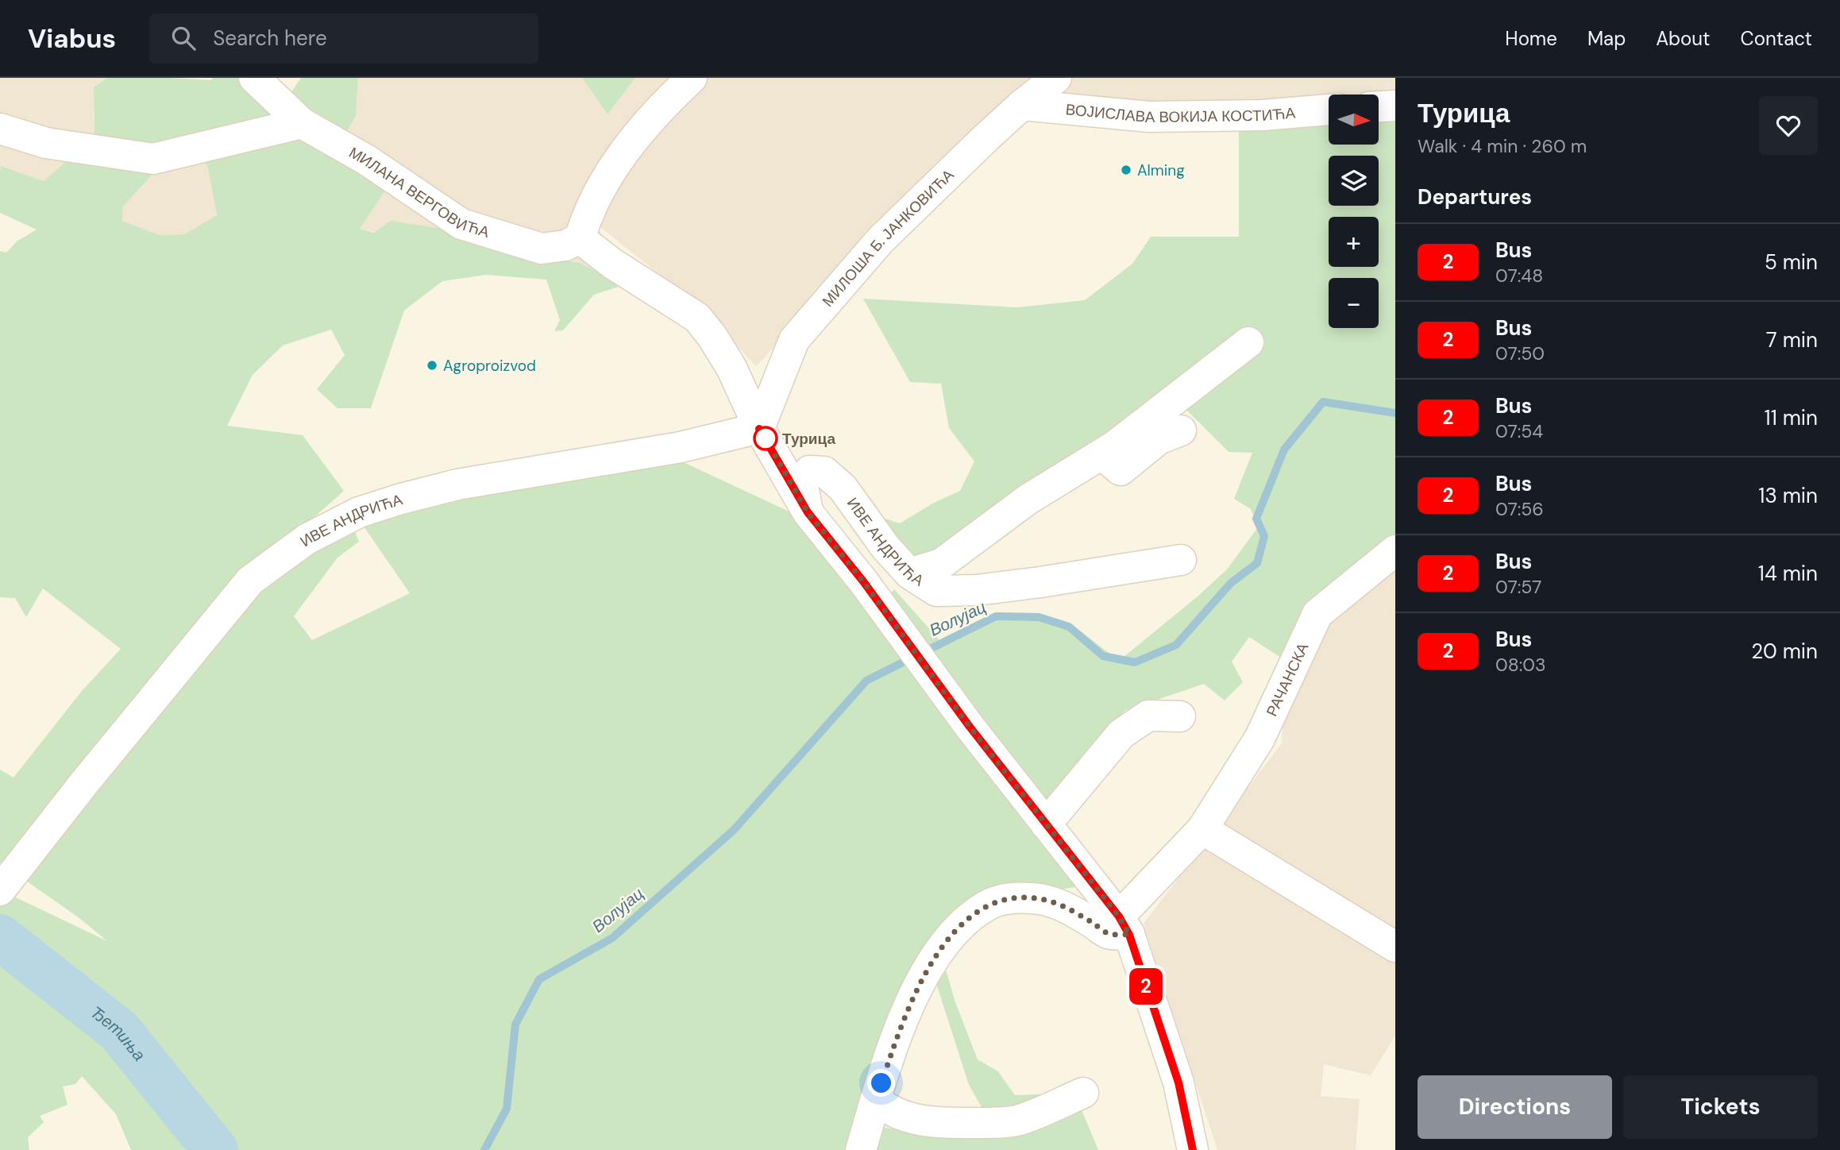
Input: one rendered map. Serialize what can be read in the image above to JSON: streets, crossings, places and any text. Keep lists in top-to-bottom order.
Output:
{
  "streets": {
    "street": [
      "ВОЈИСЛАВА ВОКИЈА КОСТИЋА",
      "МИЛАНА ВЕРГОВИЋА",
      "МИЛОША Б. ЈАНКОВИЋА",
      "ИВЕ АНДРИЋА",
      "РАЧАНСКА"
    ]
  },
  "crossings": [
    ["ВОЈИСЛАВА ВОКИЈА КОСТИЋА", "МИЛОША Б. ЈАНКОВИЋА"],
    ["МИЛОША Б. ЈАНКОВИЋА", "ИВЕ АНДРИЋА"],
    ["ИВЕ АНДРИЋА", "РАЧАНСКА"]
  ],
  "water": ["Волујац", "Ђетиња"],
  "places": ["Alming", "Agroproizvod", "Турица"],
  "lines": ["bus line 2"],
  "north": "right",
  "page": {
    "header": "Viabus",
    "search": "Search here",
    "nav": [
      "Home",
      "Map",
      "About",
      "Contact"
    ],
    "on_map": "2",
    "heading": [
      ["Турица", "Walk · 4 min · 260 m"],
      "Departures"
    ],
    "map_buttons": ["+", "−"],
    "list": [
      {
        "mark": "2",
        "name": "Bus",
        "note": "07:48",
        "value": "5 min"
      },
      {
        "mark": "2",
        "name": "Bus",
        "note": "07:50",
        "value": "7 min"
      },
      {
        "mark": "2",
        "name": "Bus",
        "note": "07:54",
        "value": "11 min"
      },
      {
        "mark": "2",
        "name": "Bus",
        "note": "07:56",
        "value": "13 min"
      },
      {
        "mark": "2",
        "name": "Bus",
        "note": "07:57",
        "value": "14 min"
      },
      {
        "mark": "2",
        "name": "Bus",
        "note": "08:03",
        "value": "20 min"
      }
    ],
    "buttons": ["Directions", "Tickets"]
  }
}
